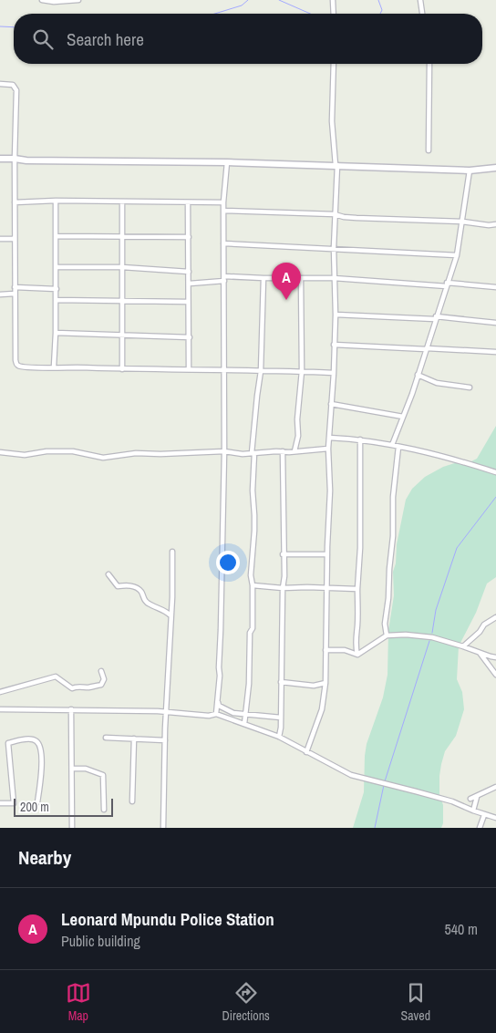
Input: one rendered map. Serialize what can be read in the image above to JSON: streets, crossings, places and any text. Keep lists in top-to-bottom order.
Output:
{
  "scale_bar": "200 m",
  "page": {
    "search": "Search here",
    "pins": "A",
    "scale": "200 m",
    "heading": "Nearby",
    "list": [
      {
        "mark": "A",
        "name": "Leonard Mpundu Police Station",
        "note": "Public building",
        "value": "540 m"
      }
    ],
    "nav": ["Map", "Directions", "Saved"]
  }
}
